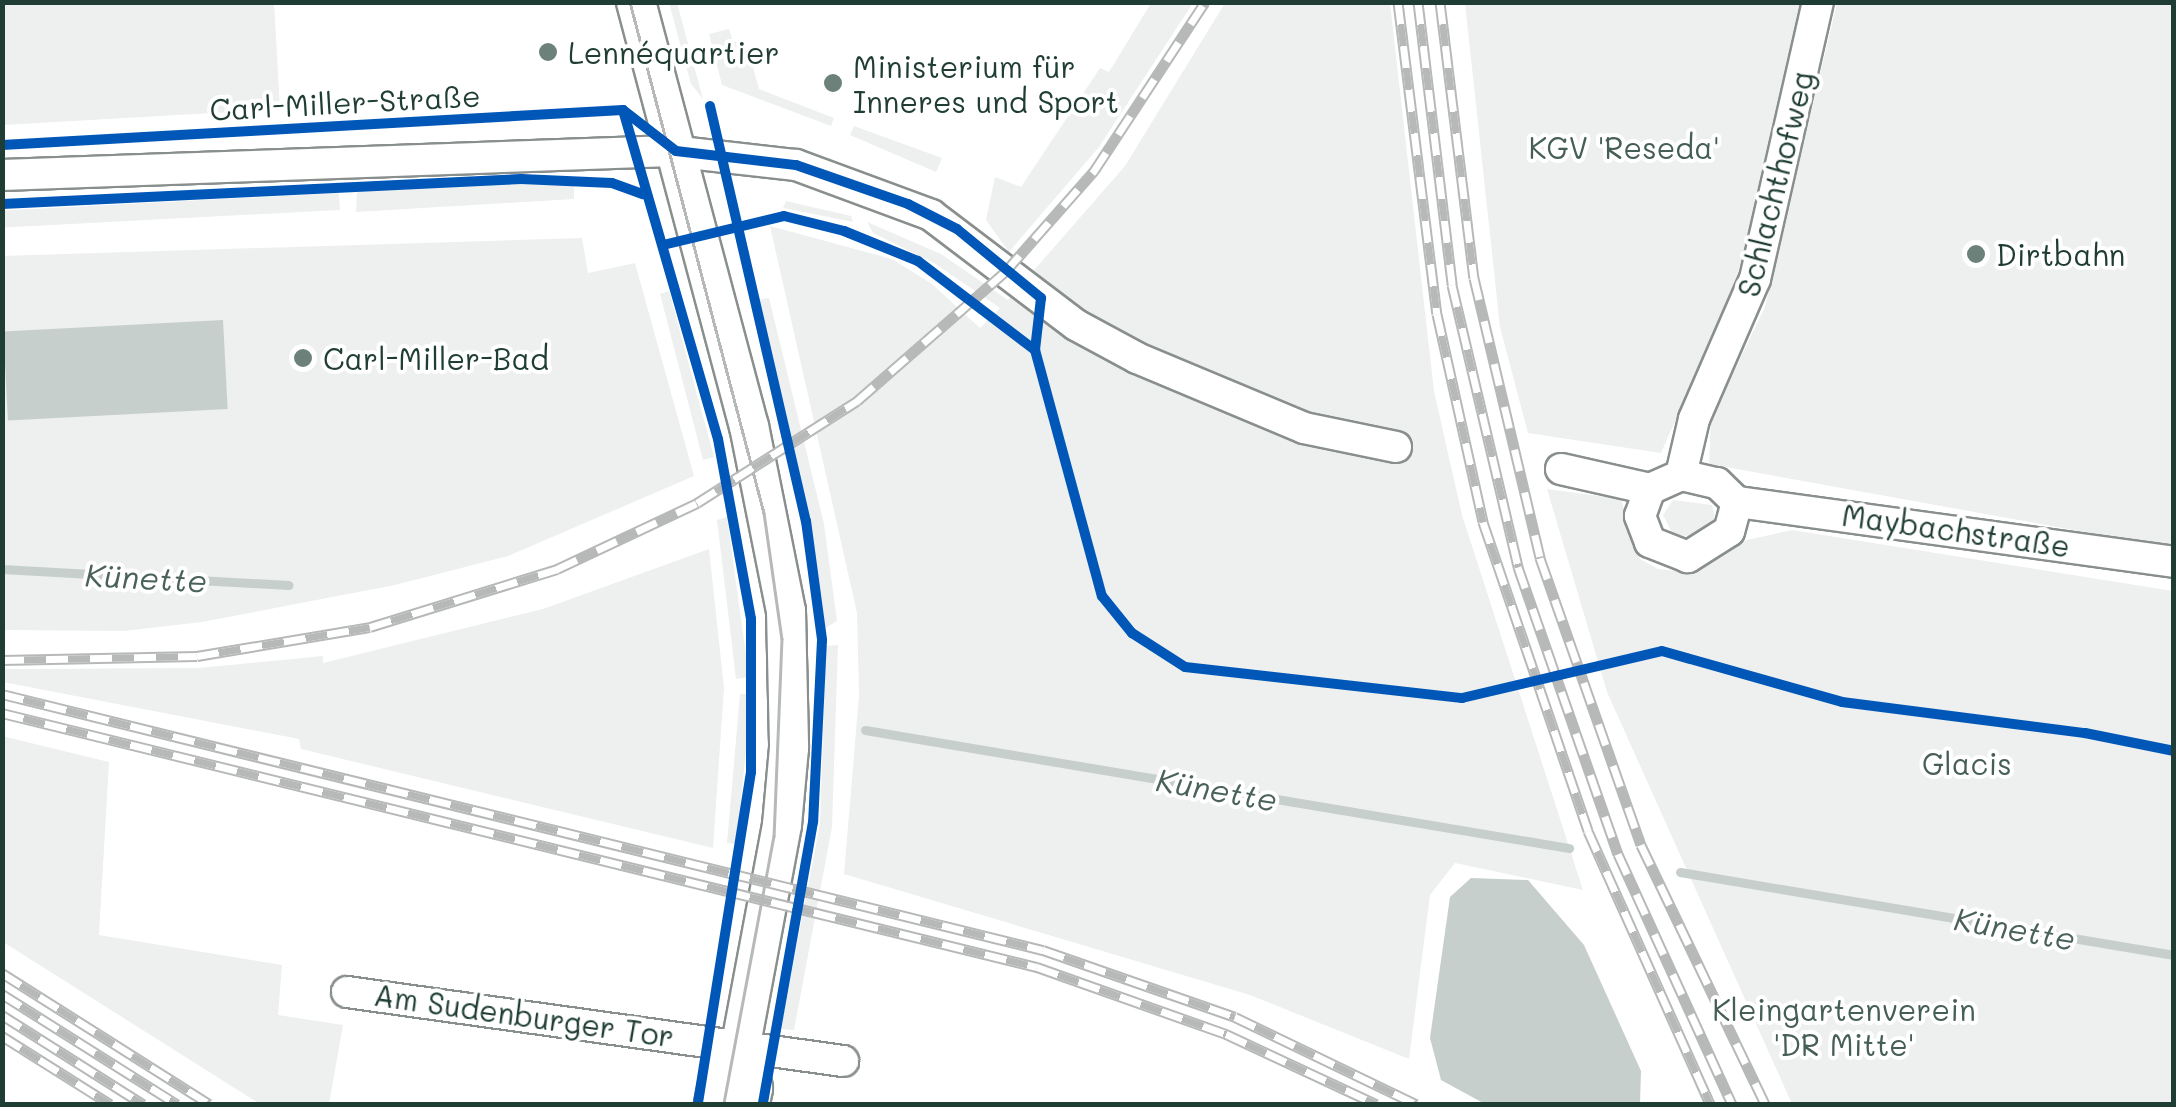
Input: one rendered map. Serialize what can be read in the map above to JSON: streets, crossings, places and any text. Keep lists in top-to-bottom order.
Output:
{
  "streets": {
    "street": [
      "Carl-Miller-Straße",
      "Schlachthofweg",
      "Maybachstraße",
      "Am Sudenburger Tor"
    ]
  },
  "crossings": [
    ["Schlachthofweg", "Maybachstraße"]
  ],
  "water": ["Künette"],
  "parks": ["KGV 'Reseda'", "Glacis", "Kleingartenverein 'DR Mitte'"],
  "places": [
    "Lennéquartier",
    "Ministerium für Inneres und Sport",
    "Dirtbahn",
    "Carl-Miller-Bad"
  ]
}
